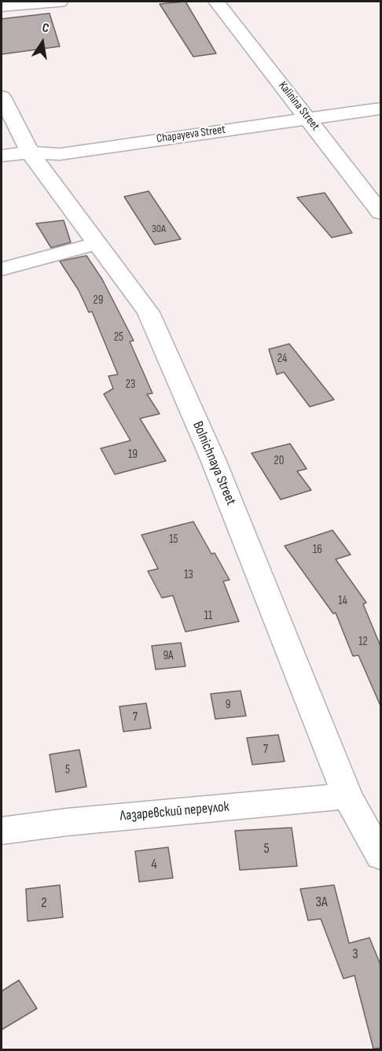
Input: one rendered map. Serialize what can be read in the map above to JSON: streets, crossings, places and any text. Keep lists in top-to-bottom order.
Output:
{
  "streets": {
    "street": [
      "Kalinina Street",
      "Chapayeva Street",
      "Bolnichnaya Street",
      "Лазаревский переулок"
    ]
  },
  "crossings": [
    ["Kalinina Street", "Chapayeva Street"],
    ["Chapayeva Street", "Bolnichnaya Street"],
    ["Bolnichnaya Street", "Лазаревский переулок"]
  ],
  "house_numbers": [
    "30А",
    "29",
    "25",
    "24",
    "23",
    "19",
    "20",
    "15",
    "16",
    "13",
    "14",
    "11",
    "12",
    "9А",
    "9",
    "7",
    "7",
    "5",
    "5",
    "4",
    "3А",
    "2",
    "3"
  ],
  "north": "top"
}
